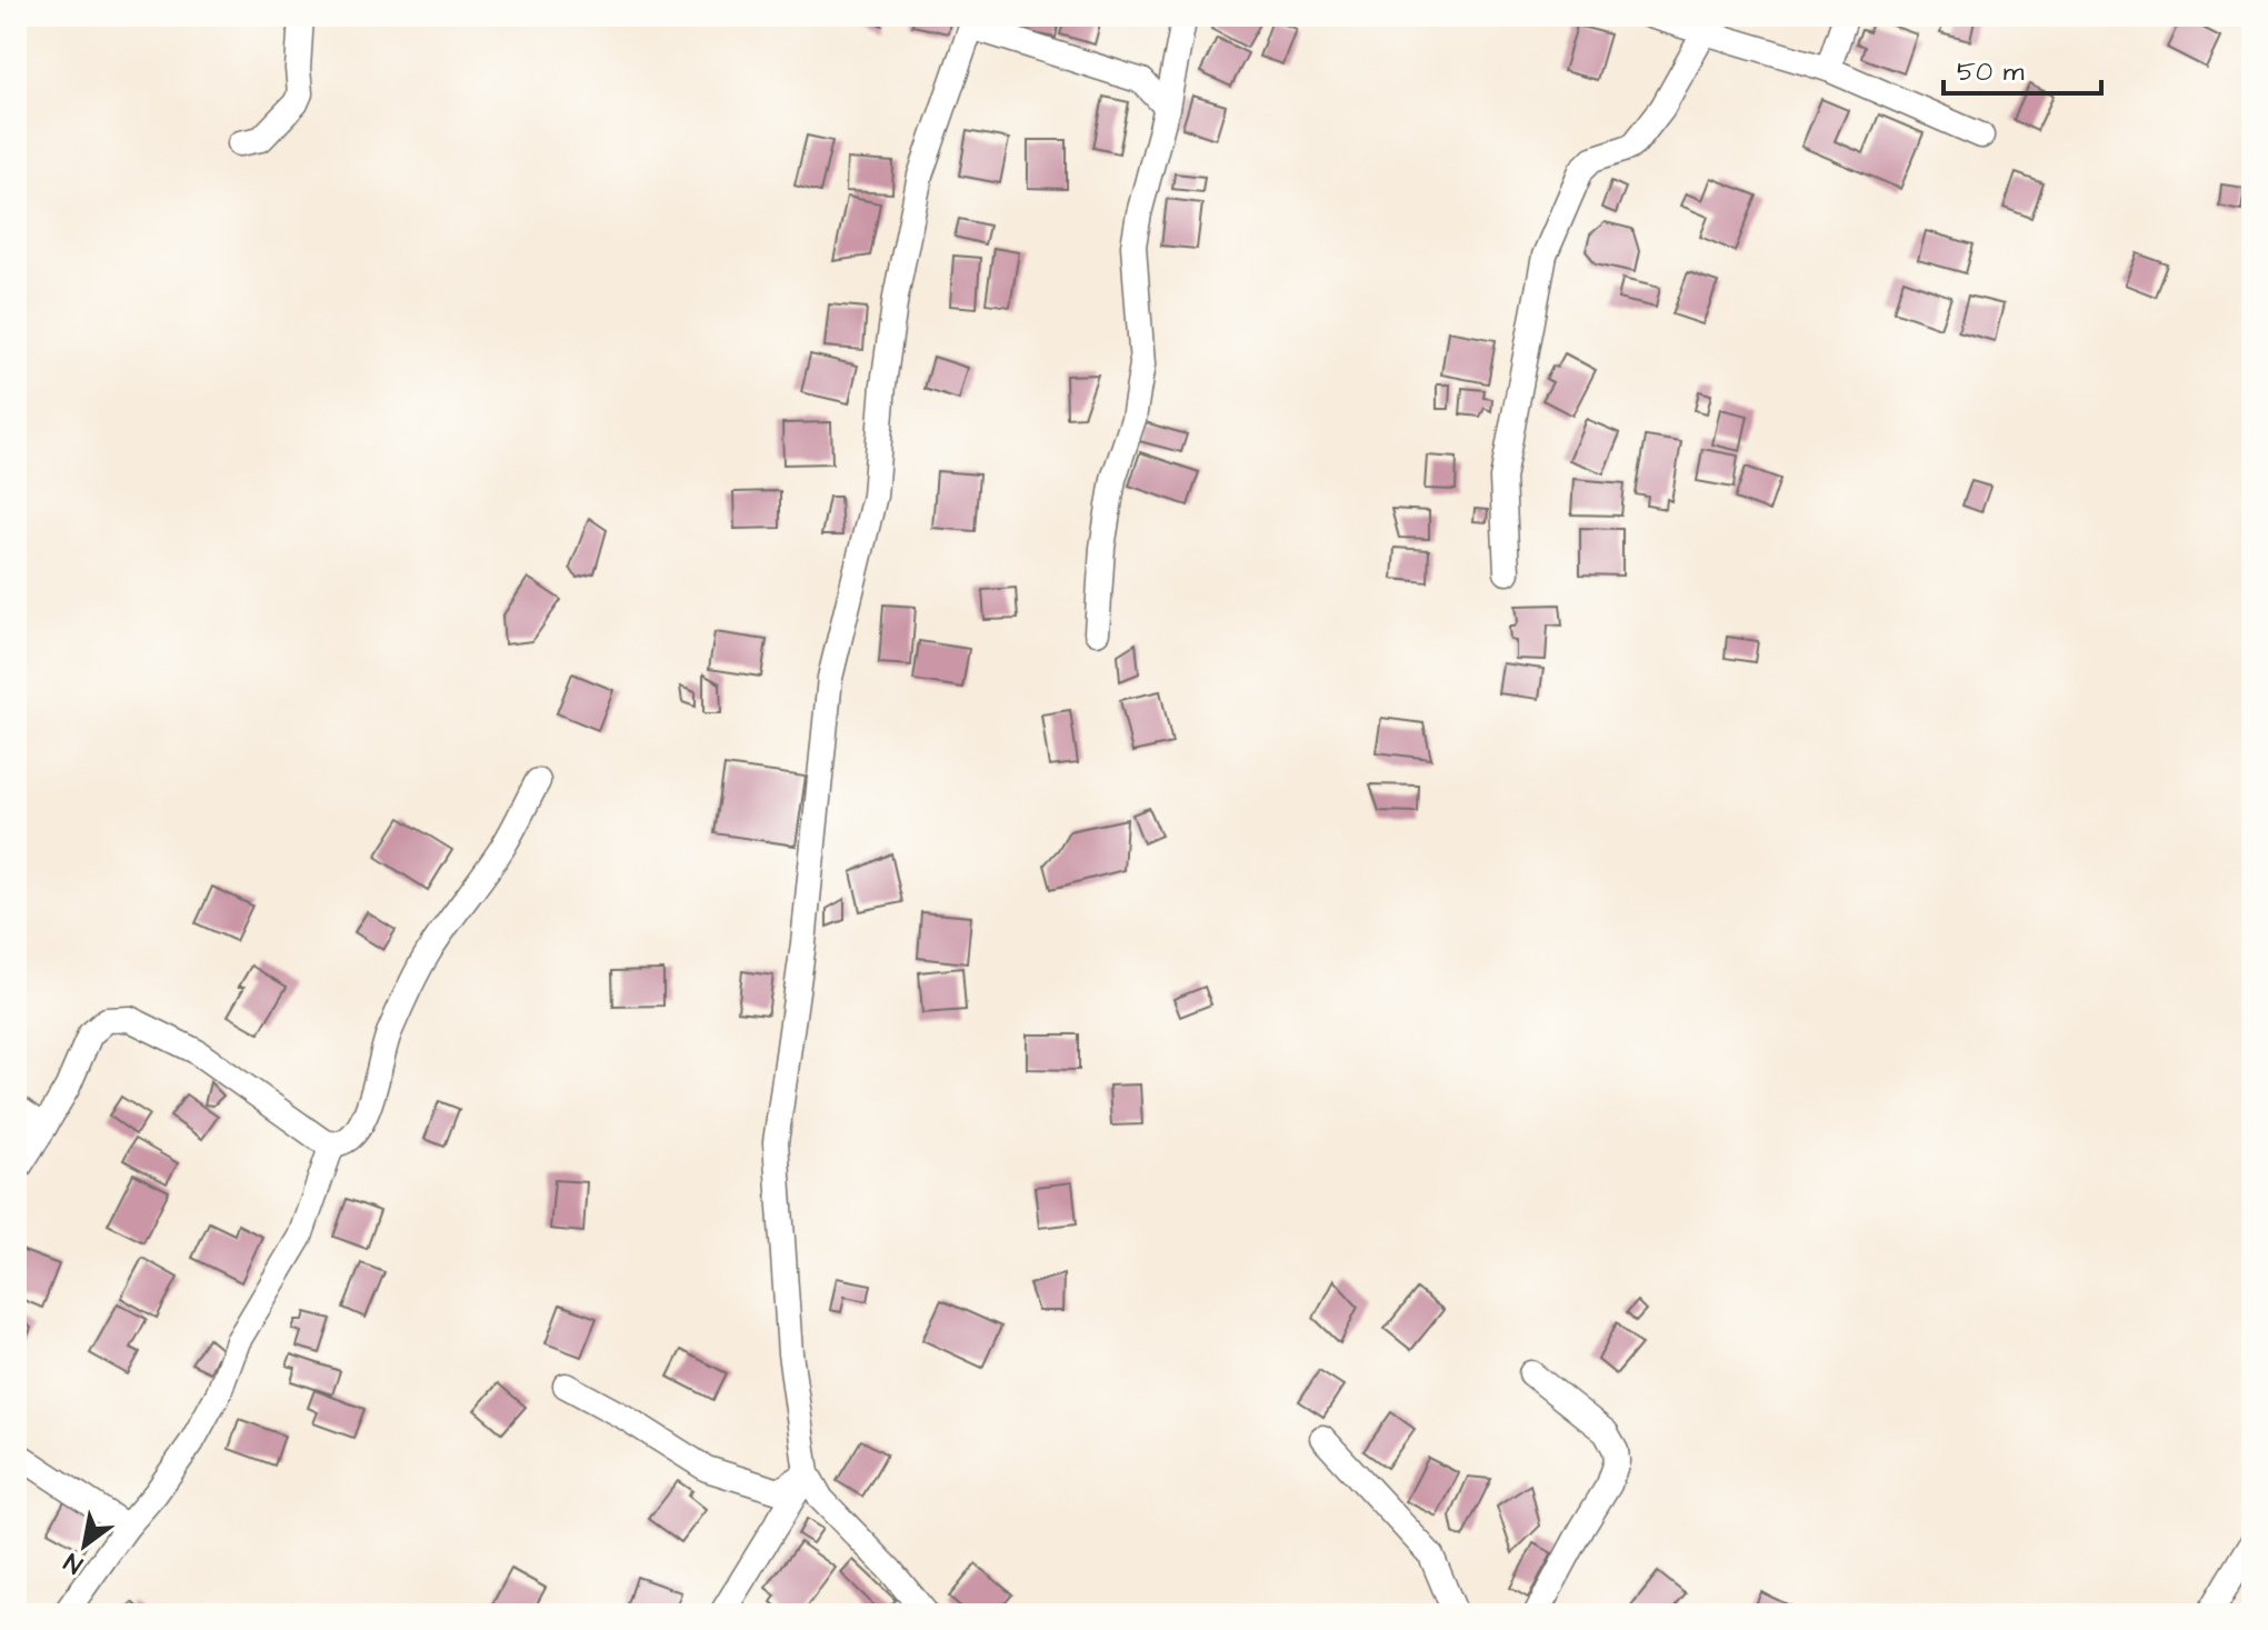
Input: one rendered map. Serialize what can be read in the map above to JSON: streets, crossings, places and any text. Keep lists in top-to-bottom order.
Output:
{
  "scale_bar": "50 m",
  "north": "bottom left"
}
